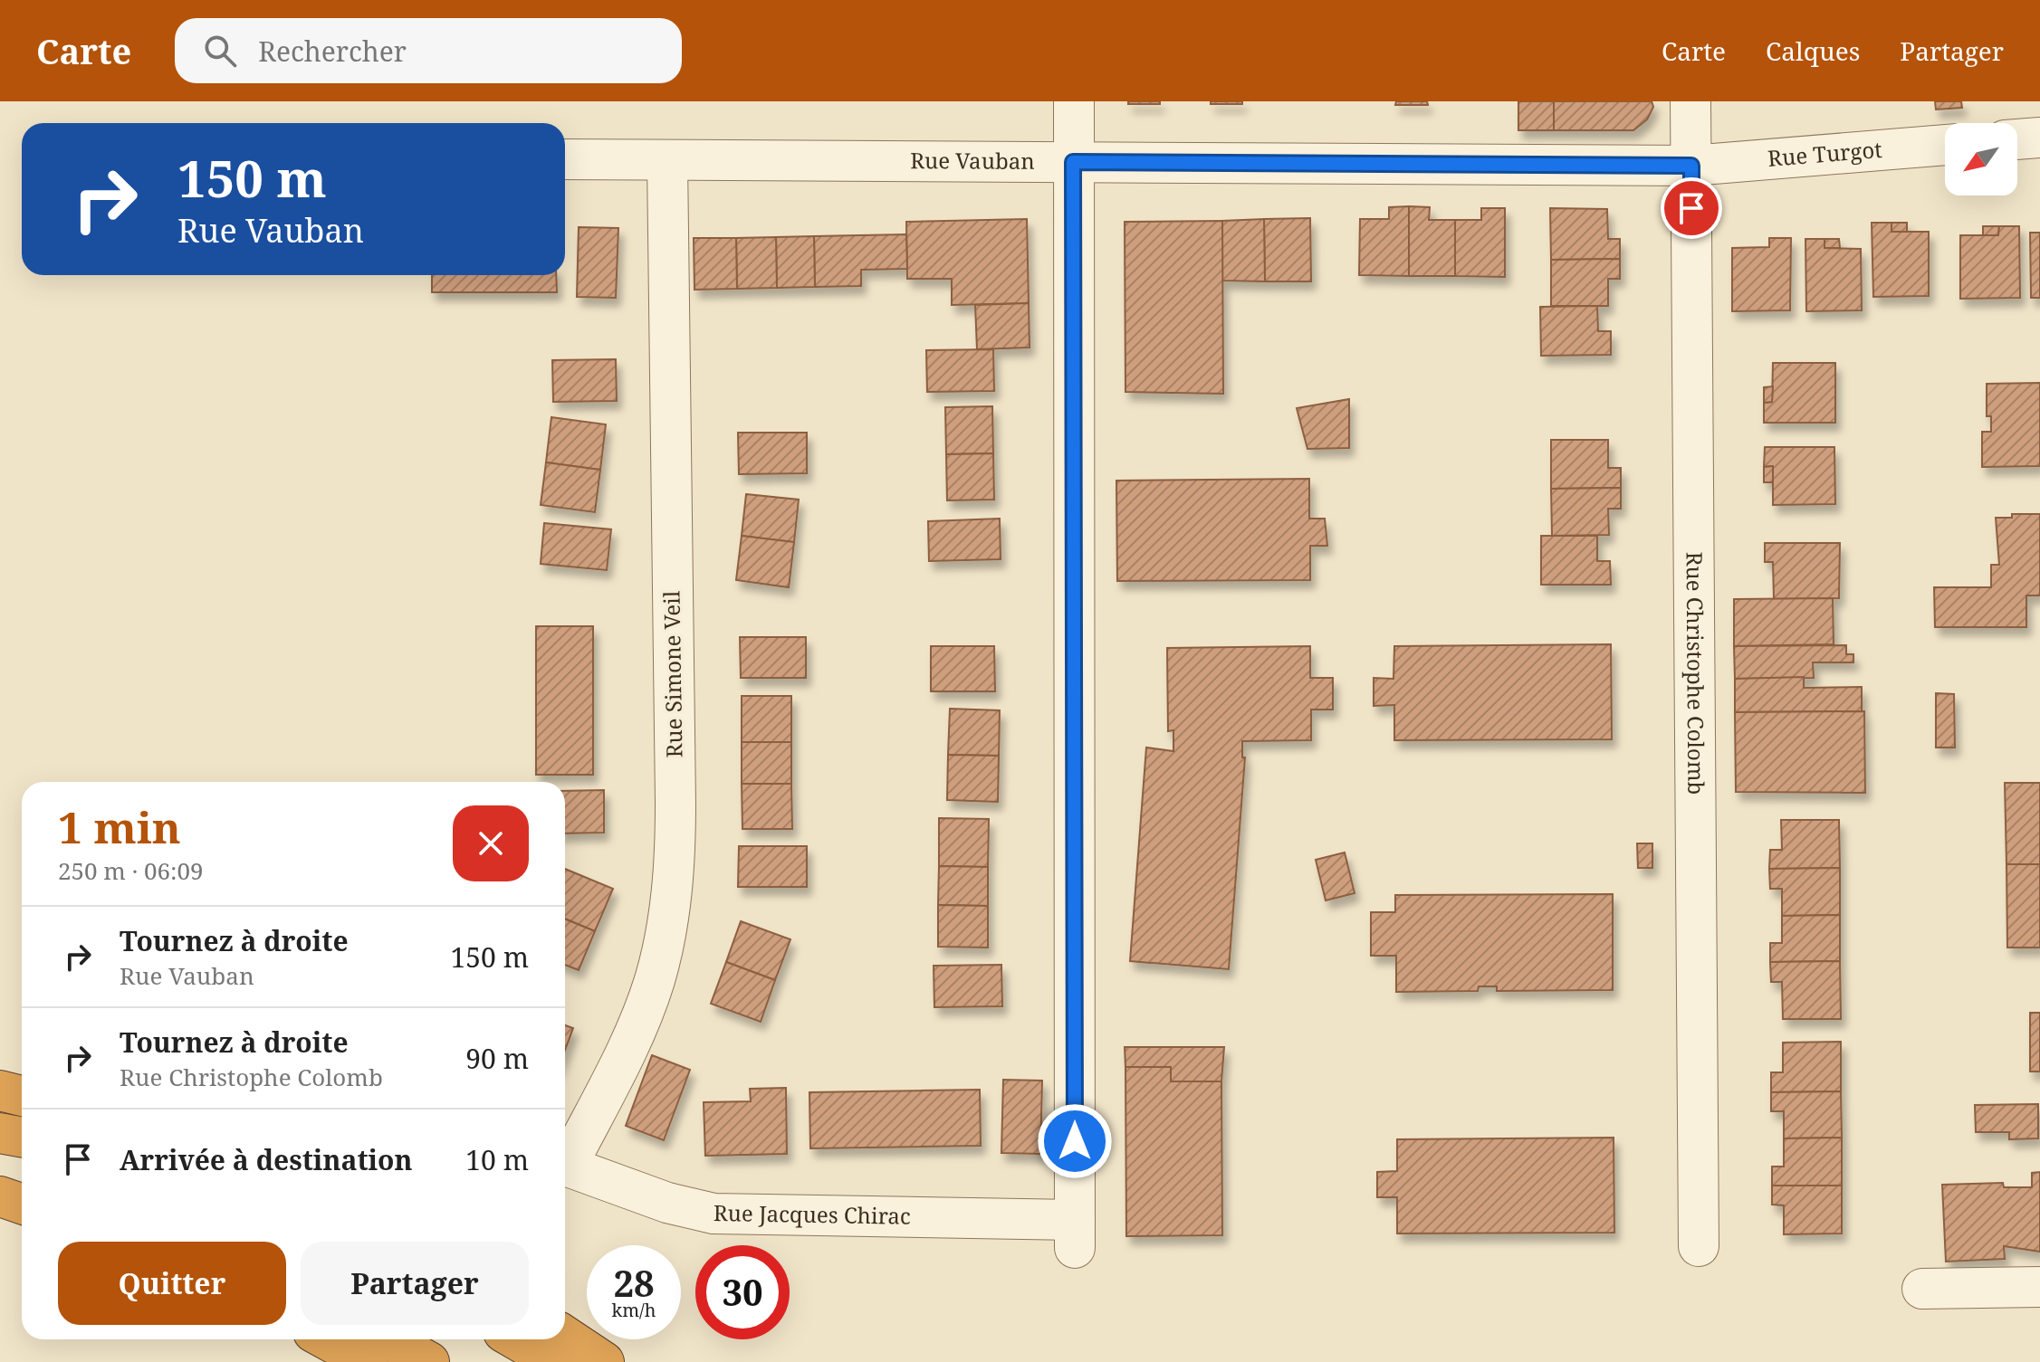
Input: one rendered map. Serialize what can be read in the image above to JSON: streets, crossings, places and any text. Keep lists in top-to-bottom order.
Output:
{
  "streets": {
    "street": [
      "Rue Turgot",
      "Rue Vauban",
      "Rue Christophe Colomb",
      "Rue Simone Veil",
      "Rue Jacques Chirac"
    ]
  },
  "crossings": [
    ["Rue Turgot", "Rue Vauban"],
    ["Rue Turgot", "Rue Christophe Colomb"],
    ["Rue Vauban", "Rue Christophe Colomb"],
    ["Rue Vauban", "Rue Simone Veil"],
    ["Rue Vauban", "Rue Jacques Chirac"]
  ],
  "north": "bottom left",
  "page": {
    "header": "Carte",
    "search": "Rechercher",
    "nav": ["Carte", "Calques", "Partager"],
    "turn": ["150 m", "Rue Vauban"],
    "heading": ["1 min", "250 m · 06:09"],
    "list": [
      {
        "name": "Tournez à droite",
        "note": "Rue Vauban",
        "value": "150 m"
      },
      {
        "name": "Tournez à droite",
        "note": "Rue Christophe Colomb",
        "value": "90 m"
      },
      {
        "name": "Arrivée à destination",
        "value": "10 m"
      }
    ],
    "buttons": ["Quitter", "Partager"],
    "speed": "28 km/h",
    "limit": "30"
  }
}
